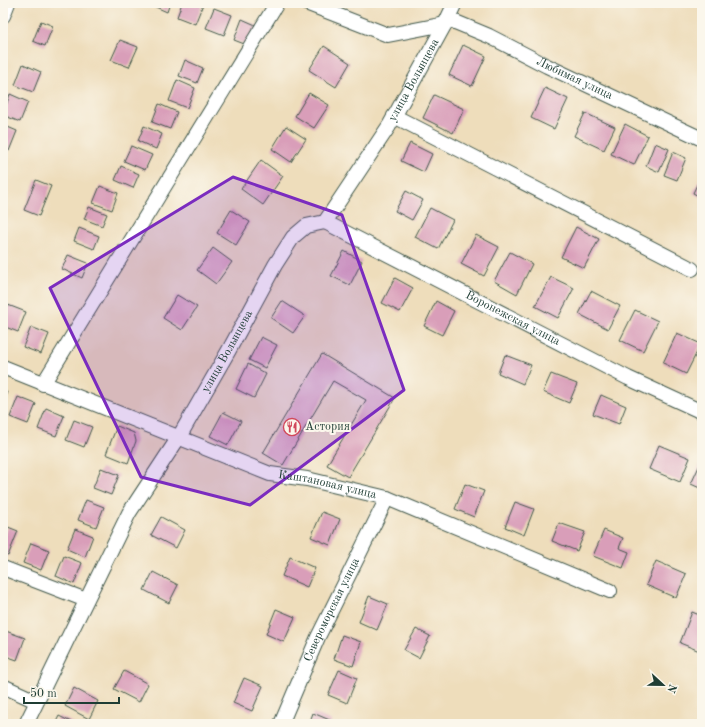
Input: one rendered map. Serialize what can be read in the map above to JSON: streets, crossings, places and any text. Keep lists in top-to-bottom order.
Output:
{
  "streets": {
    "street": [
      "Любимая улица",
      "улица Волынцева",
      "Воронежская улица",
      "Каштановая улица",
      "Североморская улица"
    ]
  },
  "crossings": [
    ["Любимая улица", "улица Волынцева"],
    ["улица Волынцева", "Воронежская улица"],
    ["улица Волынцева", "Каштановая улица"],
    ["Каштановая улица", "Североморская улица"]
  ],
  "places": {
    "restaurant": ["Астория"]
  },
  "scale_bar": "50 m",
  "north": "right"
}
